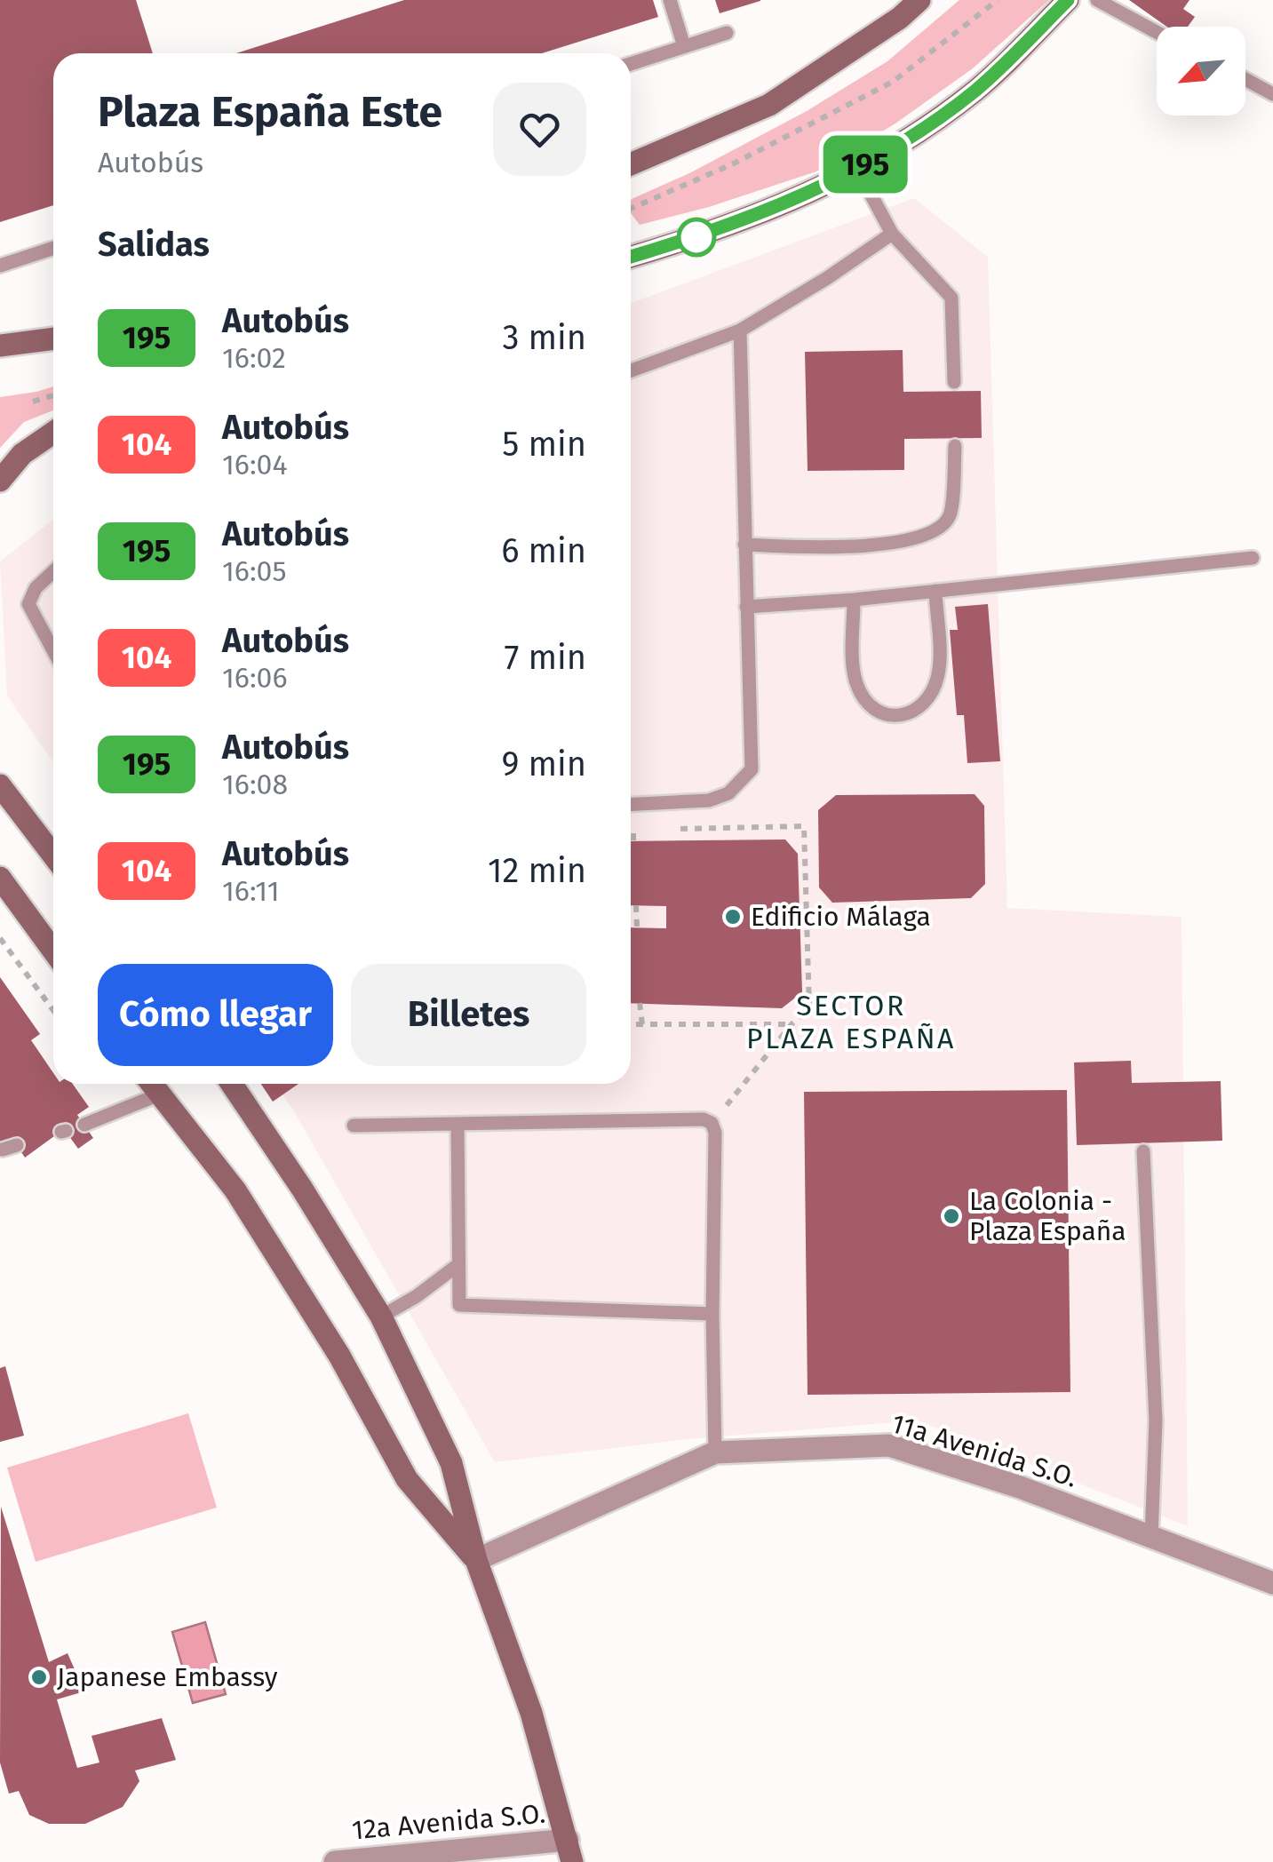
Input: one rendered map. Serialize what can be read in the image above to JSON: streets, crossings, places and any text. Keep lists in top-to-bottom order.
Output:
{
  "streets": {
    "street": ["11a Avenida S.O.", "12a Avenida S.O."]
  },
  "districts": ["SECTOR PLAZA ESPAÑA"],
  "places": ["Edificio Málaga", "La Colonia - Plaza España", "Japanese Embassy"],
  "lines": ["bus line 195"],
  "north": "bottom left",
  "page": {
    "on_map": "195",
    "heading": [
      ["Plaza España Este", "Autobús"],
      "Salidas"
    ],
    "list": [
      {
        "mark": "195",
        "name": "Autobús",
        "note": "16:02",
        "value": "3 min"
      },
      {
        "mark": "104",
        "name": "Autobús",
        "note": "16:04",
        "value": "5 min"
      },
      {
        "mark": "195",
        "name": "Autobús",
        "note": "16:05",
        "value": "6 min"
      },
      {
        "mark": "104",
        "name": "Autobús",
        "note": "16:06",
        "value": "7 min"
      },
      {
        "mark": "195",
        "name": "Autobús",
        "note": "16:08",
        "value": "9 min"
      },
      {
        "mark": "104",
        "name": "Autobús",
        "note": "16:11",
        "value": "12 min"
      }
    ],
    "buttons": ["Cómo llegar", "Billetes"]
  }
}
